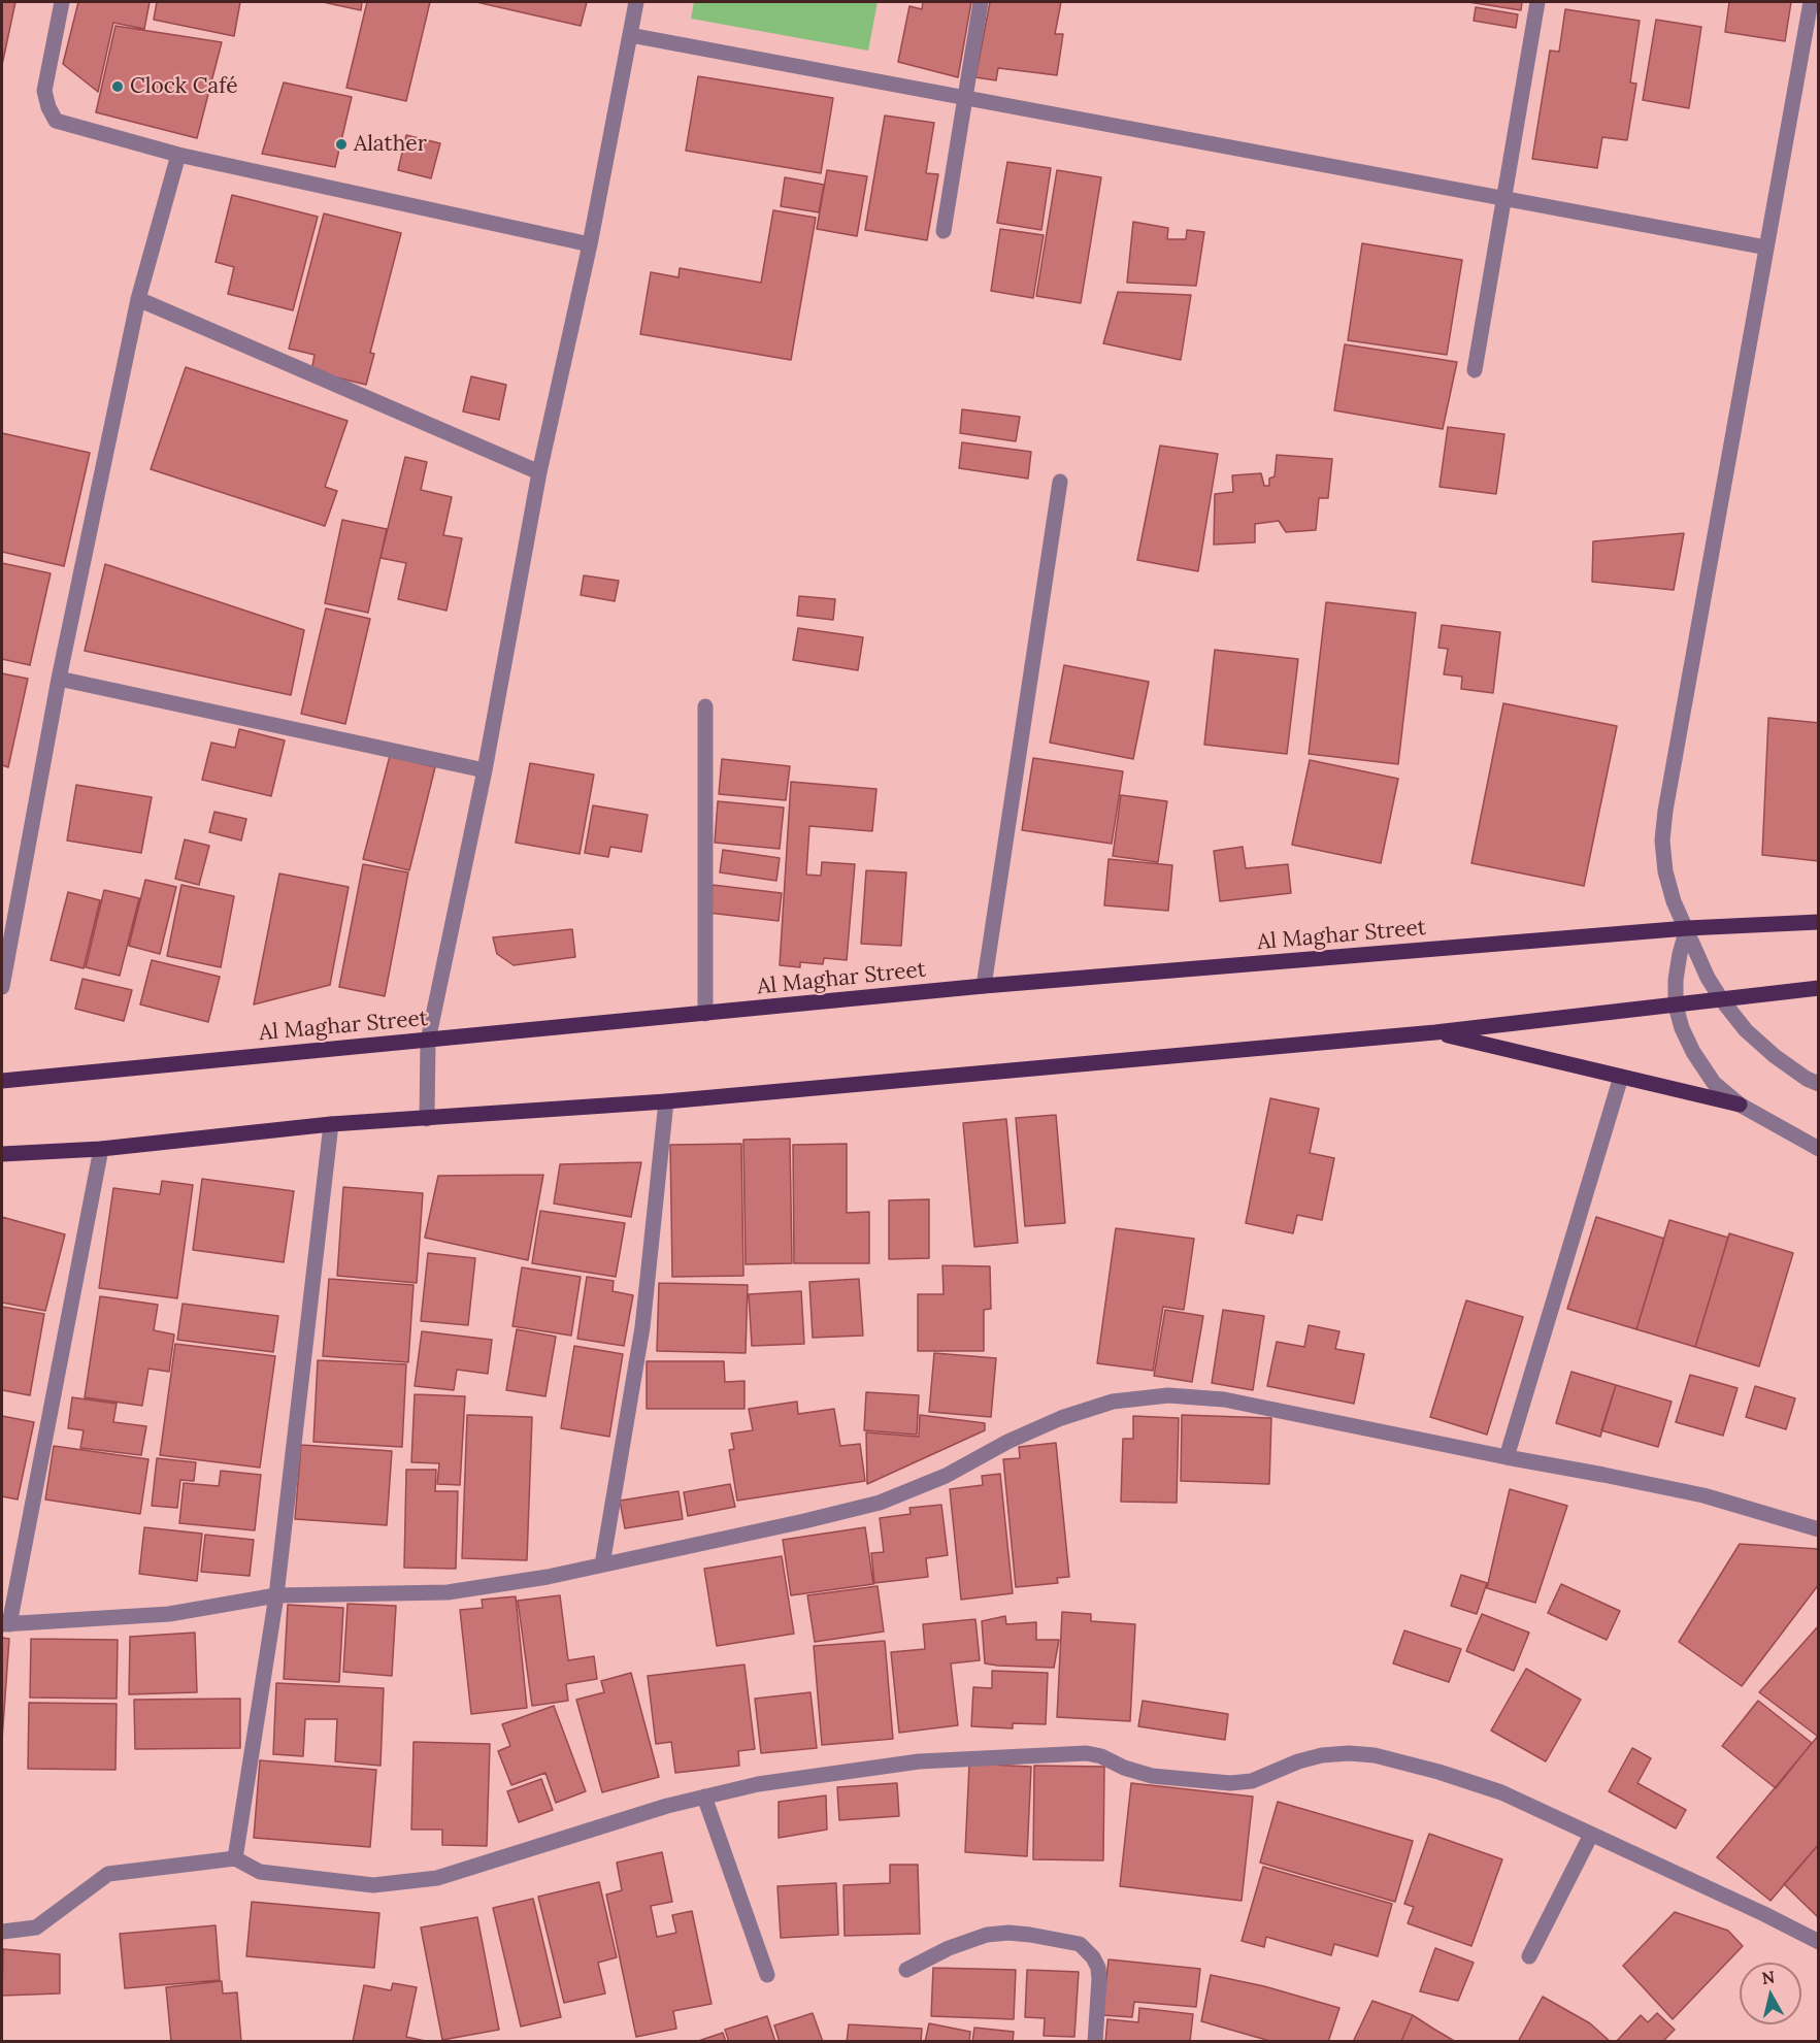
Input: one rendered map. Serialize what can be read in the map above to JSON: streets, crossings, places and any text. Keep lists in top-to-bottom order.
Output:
{
  "streets": {
    "main road": ["Al Maghar Street"]
  },
  "places": ["Clock Café", "Alather"],
  "north": "top"
}
